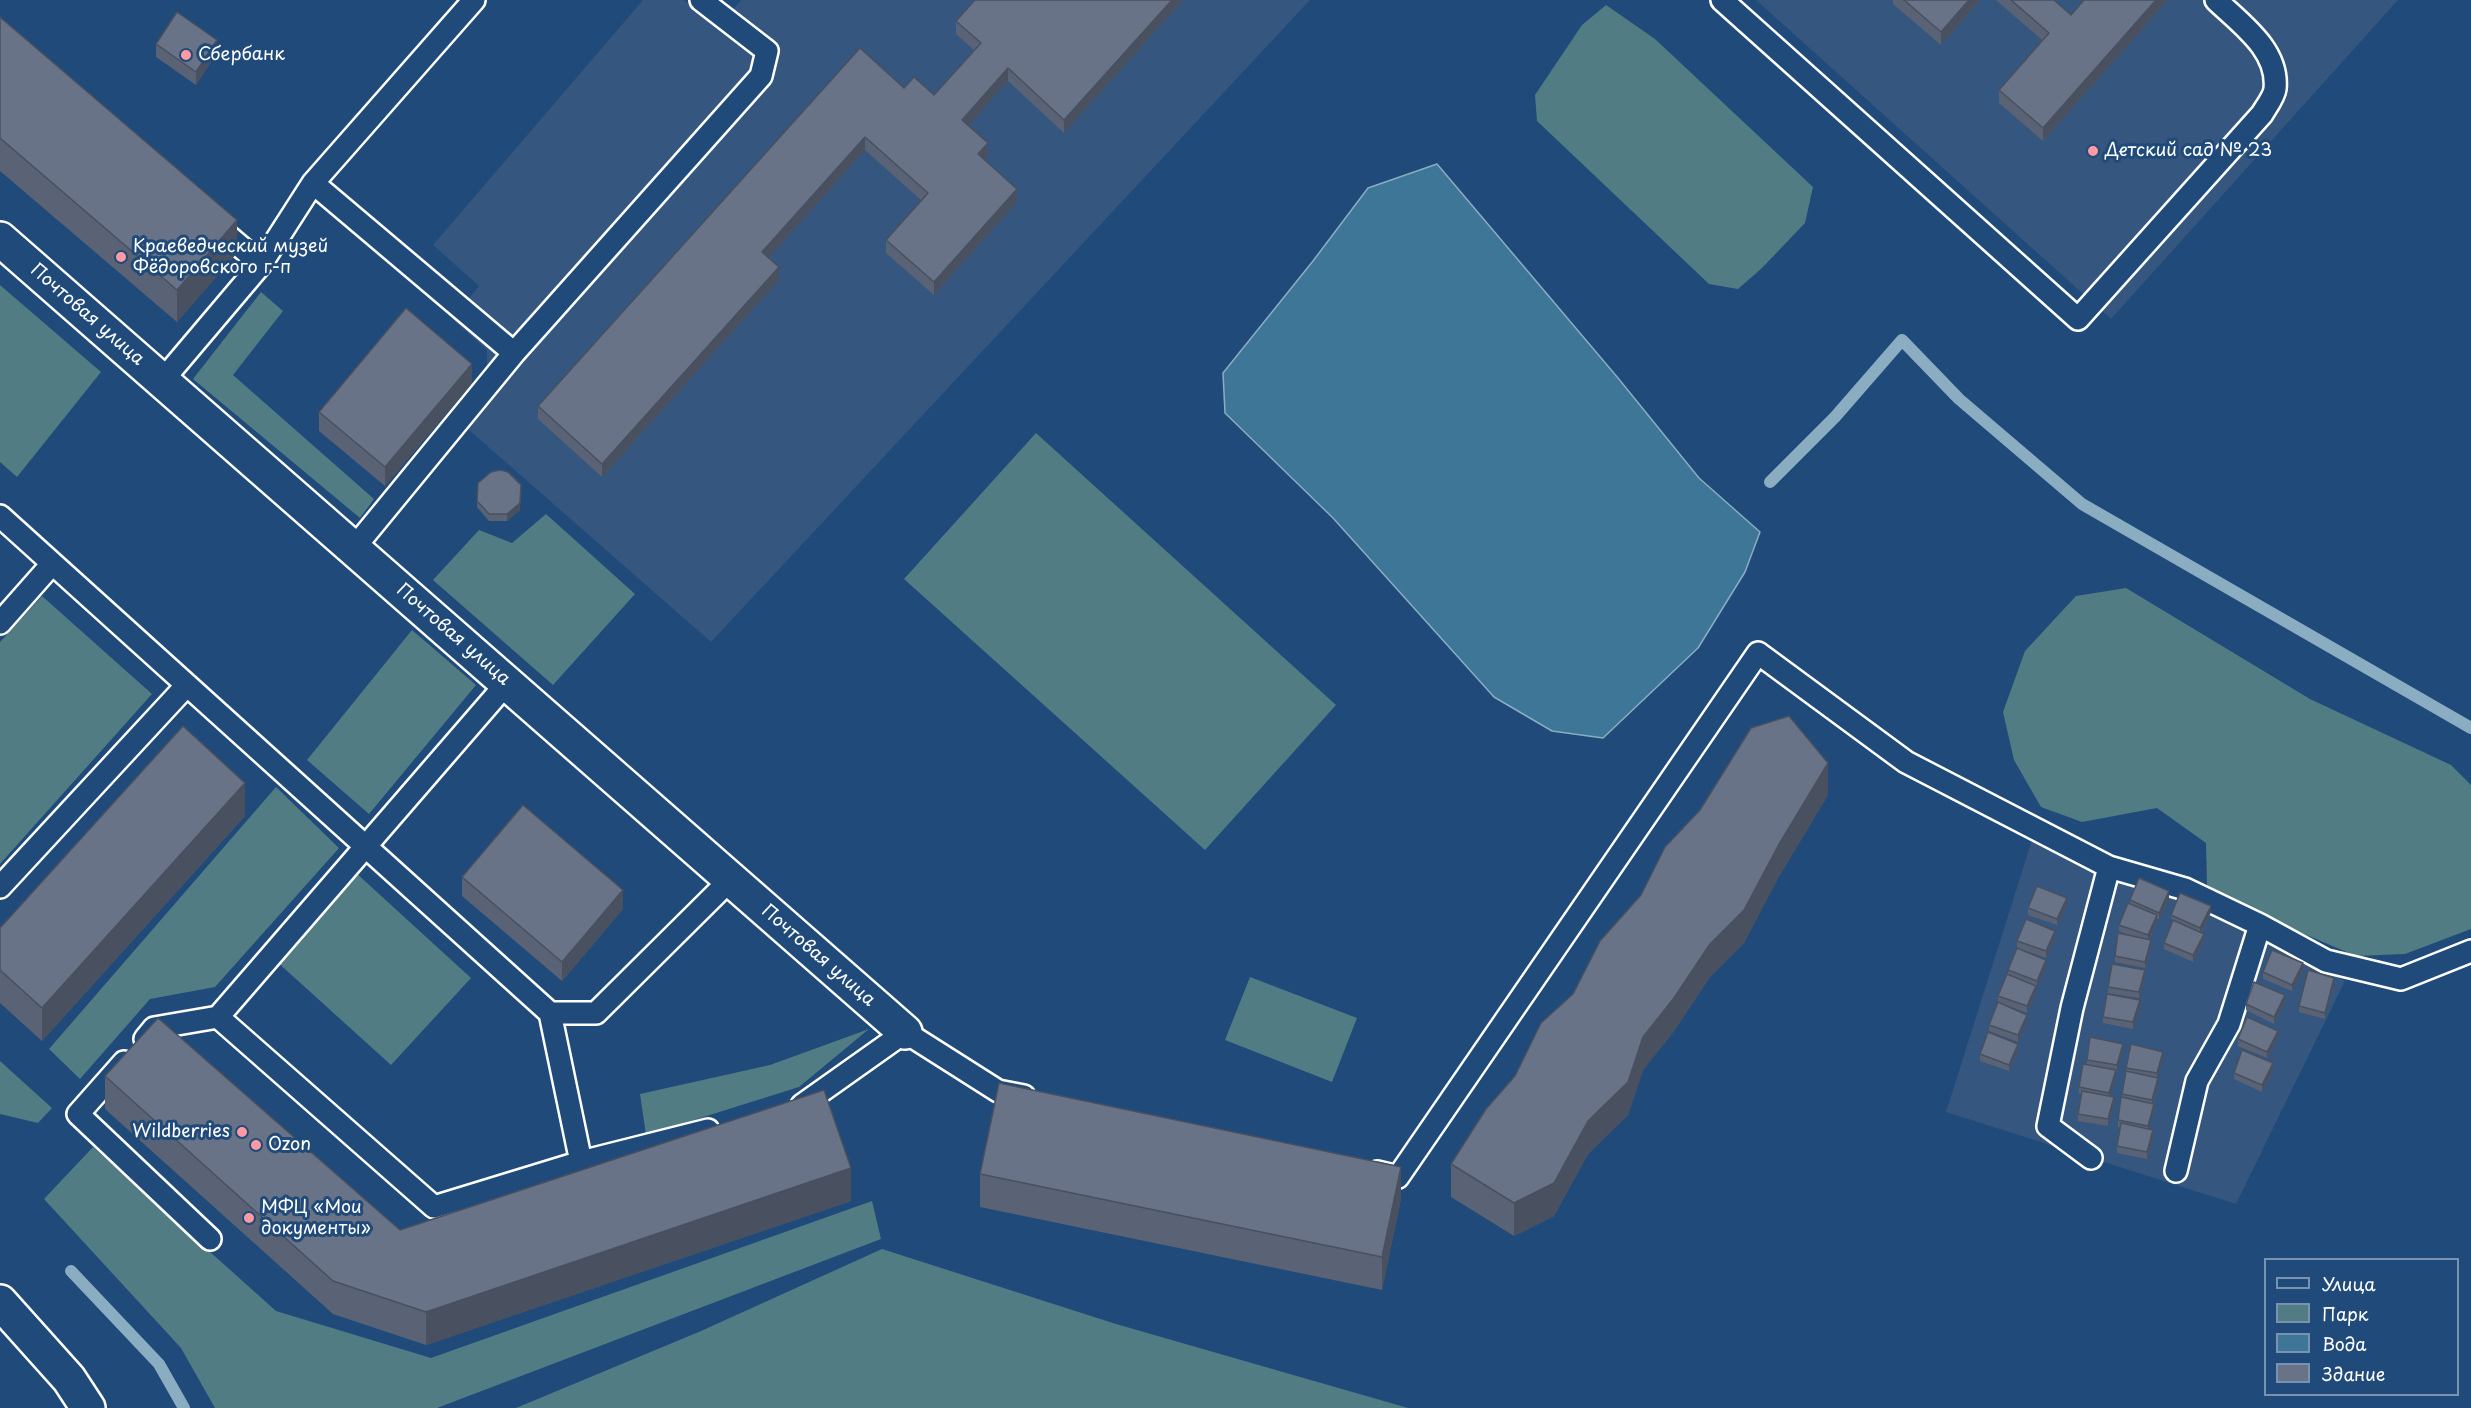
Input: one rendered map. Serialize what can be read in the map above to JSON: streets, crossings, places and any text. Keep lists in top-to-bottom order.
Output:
{
  "streets": {
    "street": ["Почтовая улица"]
  },
  "places": [
    "Сбербанк",
    "Детский сад № 23",
    "Краеведческий музей Фёдоровского г-п",
    "Wildberries",
    "Ozon",
    "МФЦ «Мои документы»"
  ],
  "legend": [
    "Улица",
    "Парк",
    "Вода",
    "Здание"
  ]
}
